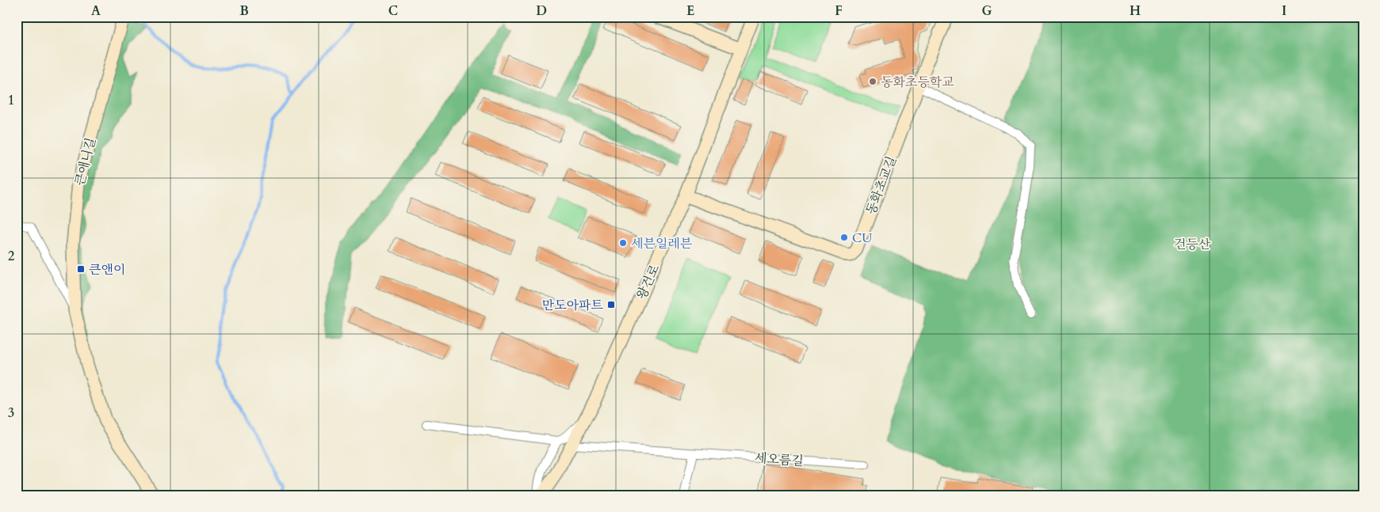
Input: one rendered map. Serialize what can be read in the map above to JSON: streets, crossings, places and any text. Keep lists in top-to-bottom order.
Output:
{
  "streets": {
    "street": [
      "큰애니길",
      "동화초교길",
      "왕건로",
      "세오름길"
    ]
  },
  "crossings": [
    ["동화초교길", "왕건로"],
    ["왕건로", "세오름길"]
  ],
  "parks": ["건등산"],
  "places": {
    "other": ["동화초등학교", "CU", "세븐일레븐"],
    "transit": ["큰앤이", "만도아파트"]
  },
  "grid": {
    "columns": [
      "A",
      "B",
      "C",
      "D",
      "E",
      "F",
      "G",
      "H",
      "I"
    ],
    "rows": ["1", "2", "3"]
  }
}
